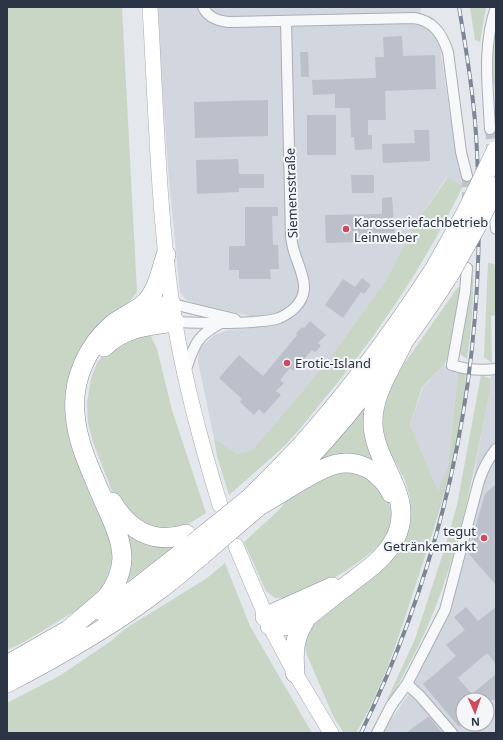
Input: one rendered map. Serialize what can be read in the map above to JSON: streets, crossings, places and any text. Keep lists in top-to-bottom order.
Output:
{
  "streets": {
    "street": ["Siemensstraße"]
  },
  "places": ["Karosseriefachbetrieb Leinweber", "Erotic-Island", "tegut Getränkemarkt"],
  "north": "bottom"
}
